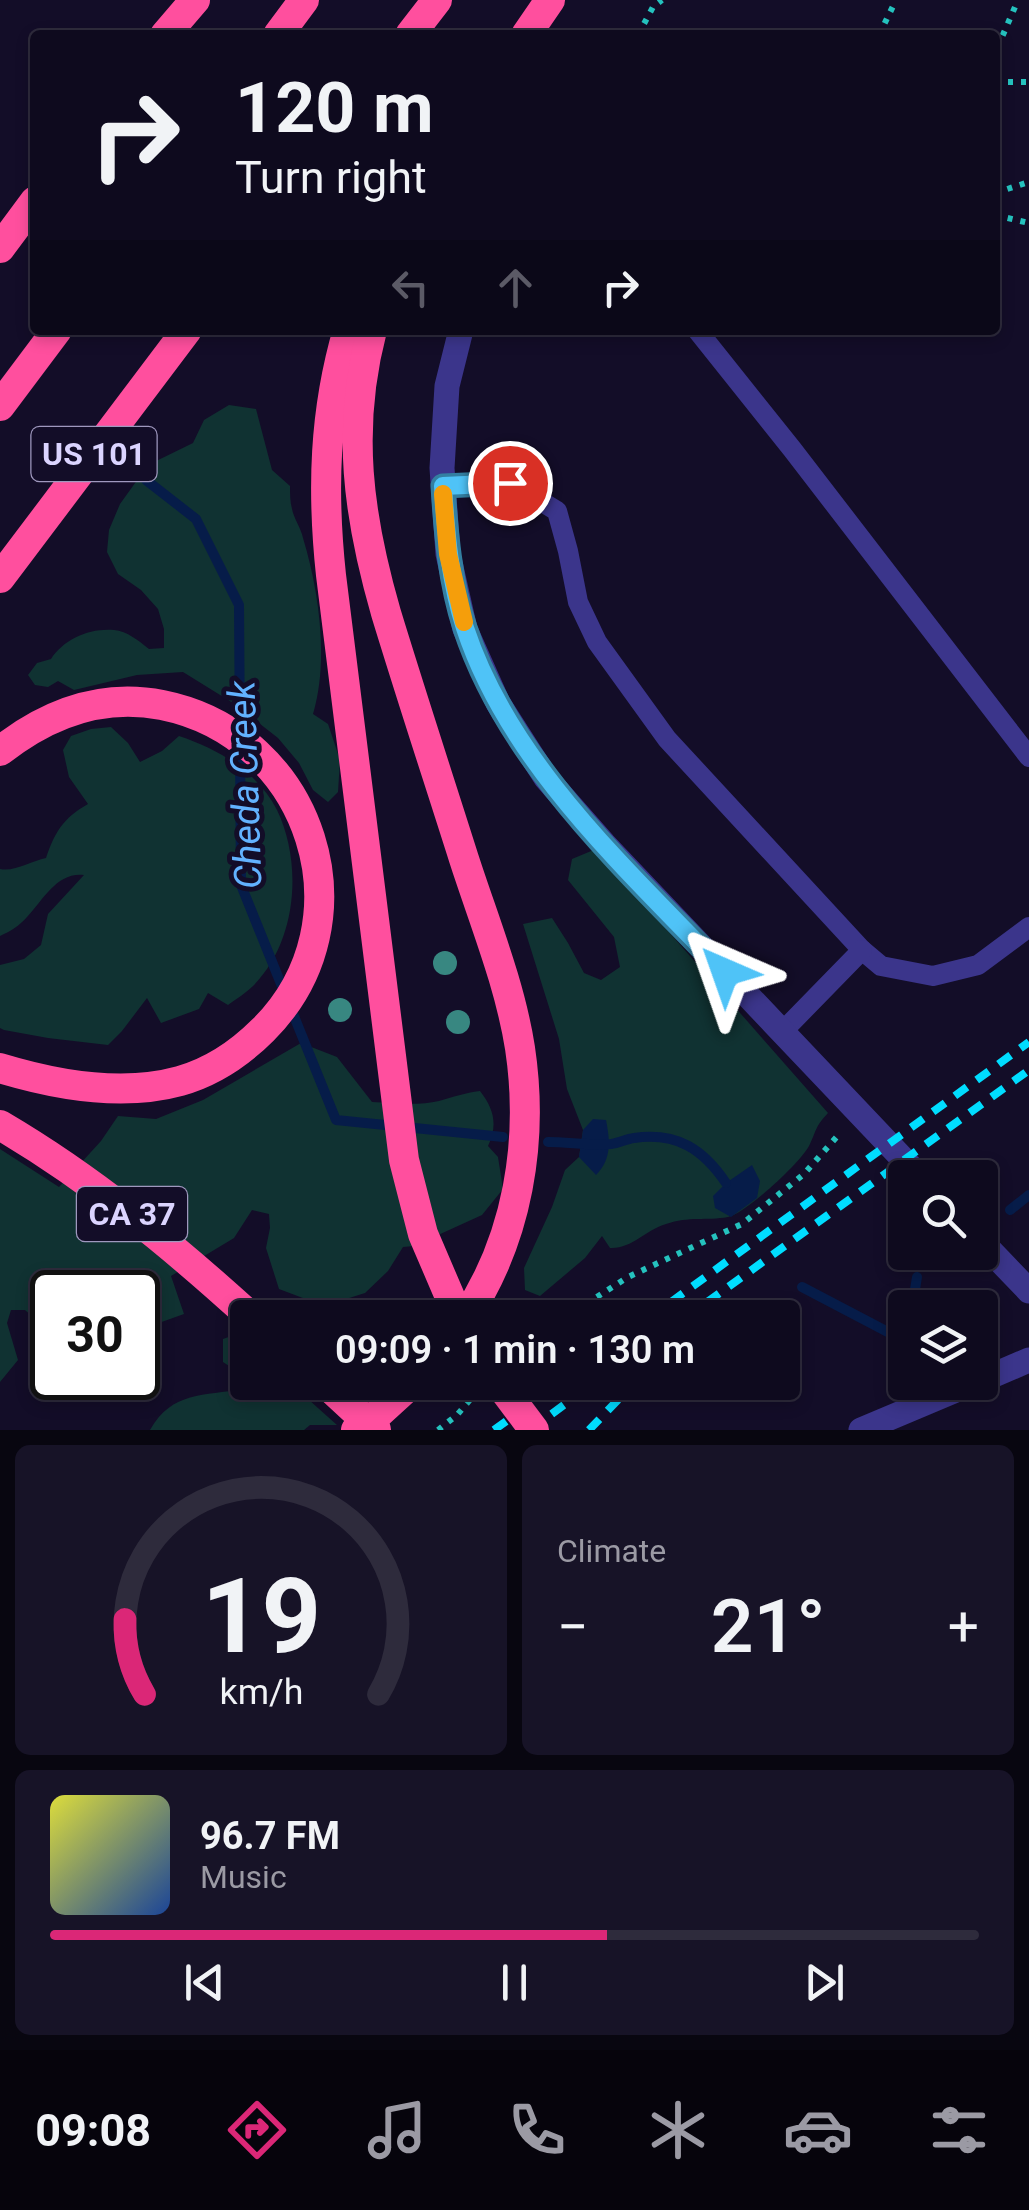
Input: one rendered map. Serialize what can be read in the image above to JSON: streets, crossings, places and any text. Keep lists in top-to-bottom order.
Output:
{
  "streets": {
    "highway": ["US 101", "CA 37"]
  },
  "water": ["Cheda Creek"],
  "page": {
    "turn": ["120 m", "Turn right"],
    "limit": "30",
    "trip": "09:09 · 1 min · 130 m",
    "tile": "Climate",
    "heat": ["−", "21°", "+"],
    "song": ["96.7 FM", "Music"],
    "tabs": "09:08",
    "gauge": ["19", "km/h"]
  }
}
